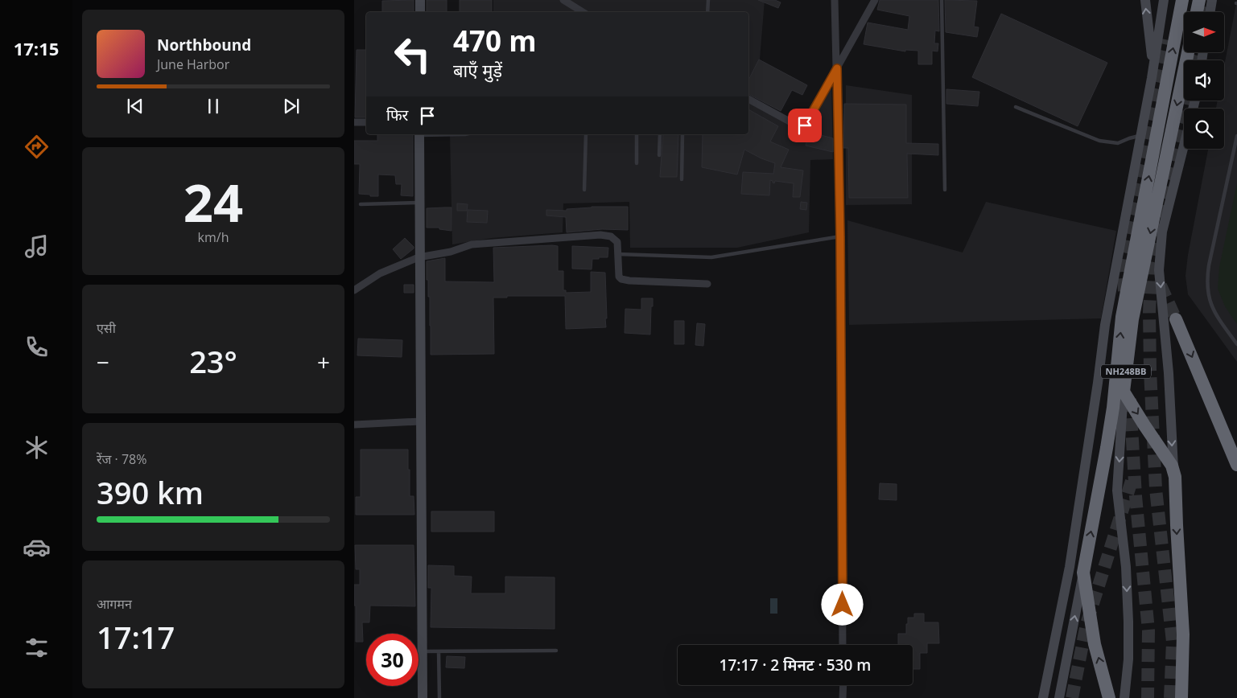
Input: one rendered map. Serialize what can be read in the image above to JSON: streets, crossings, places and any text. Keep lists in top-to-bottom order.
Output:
{
  "streets": {
    "highway": ["NH248BB"]
  },
  "north": "right",
  "page": {
    "tabs": "17:15",
    "turn": ["470 m", "बाएँ मुड़ें"],
    "song": ["Northbound", "June Harbor"],
    "then": "फिर",
    "tile": [
      ["24", "km/h"],
      "एसी",
      ["रेंज · 78%", "390 km"],
      ["आगमन", "17:17"]
    ],
    "heat": ["−", "23°", "+"],
    "limit": "30",
    "trip": "17:17 · 2 मिनट · 530 m"
  }
}
